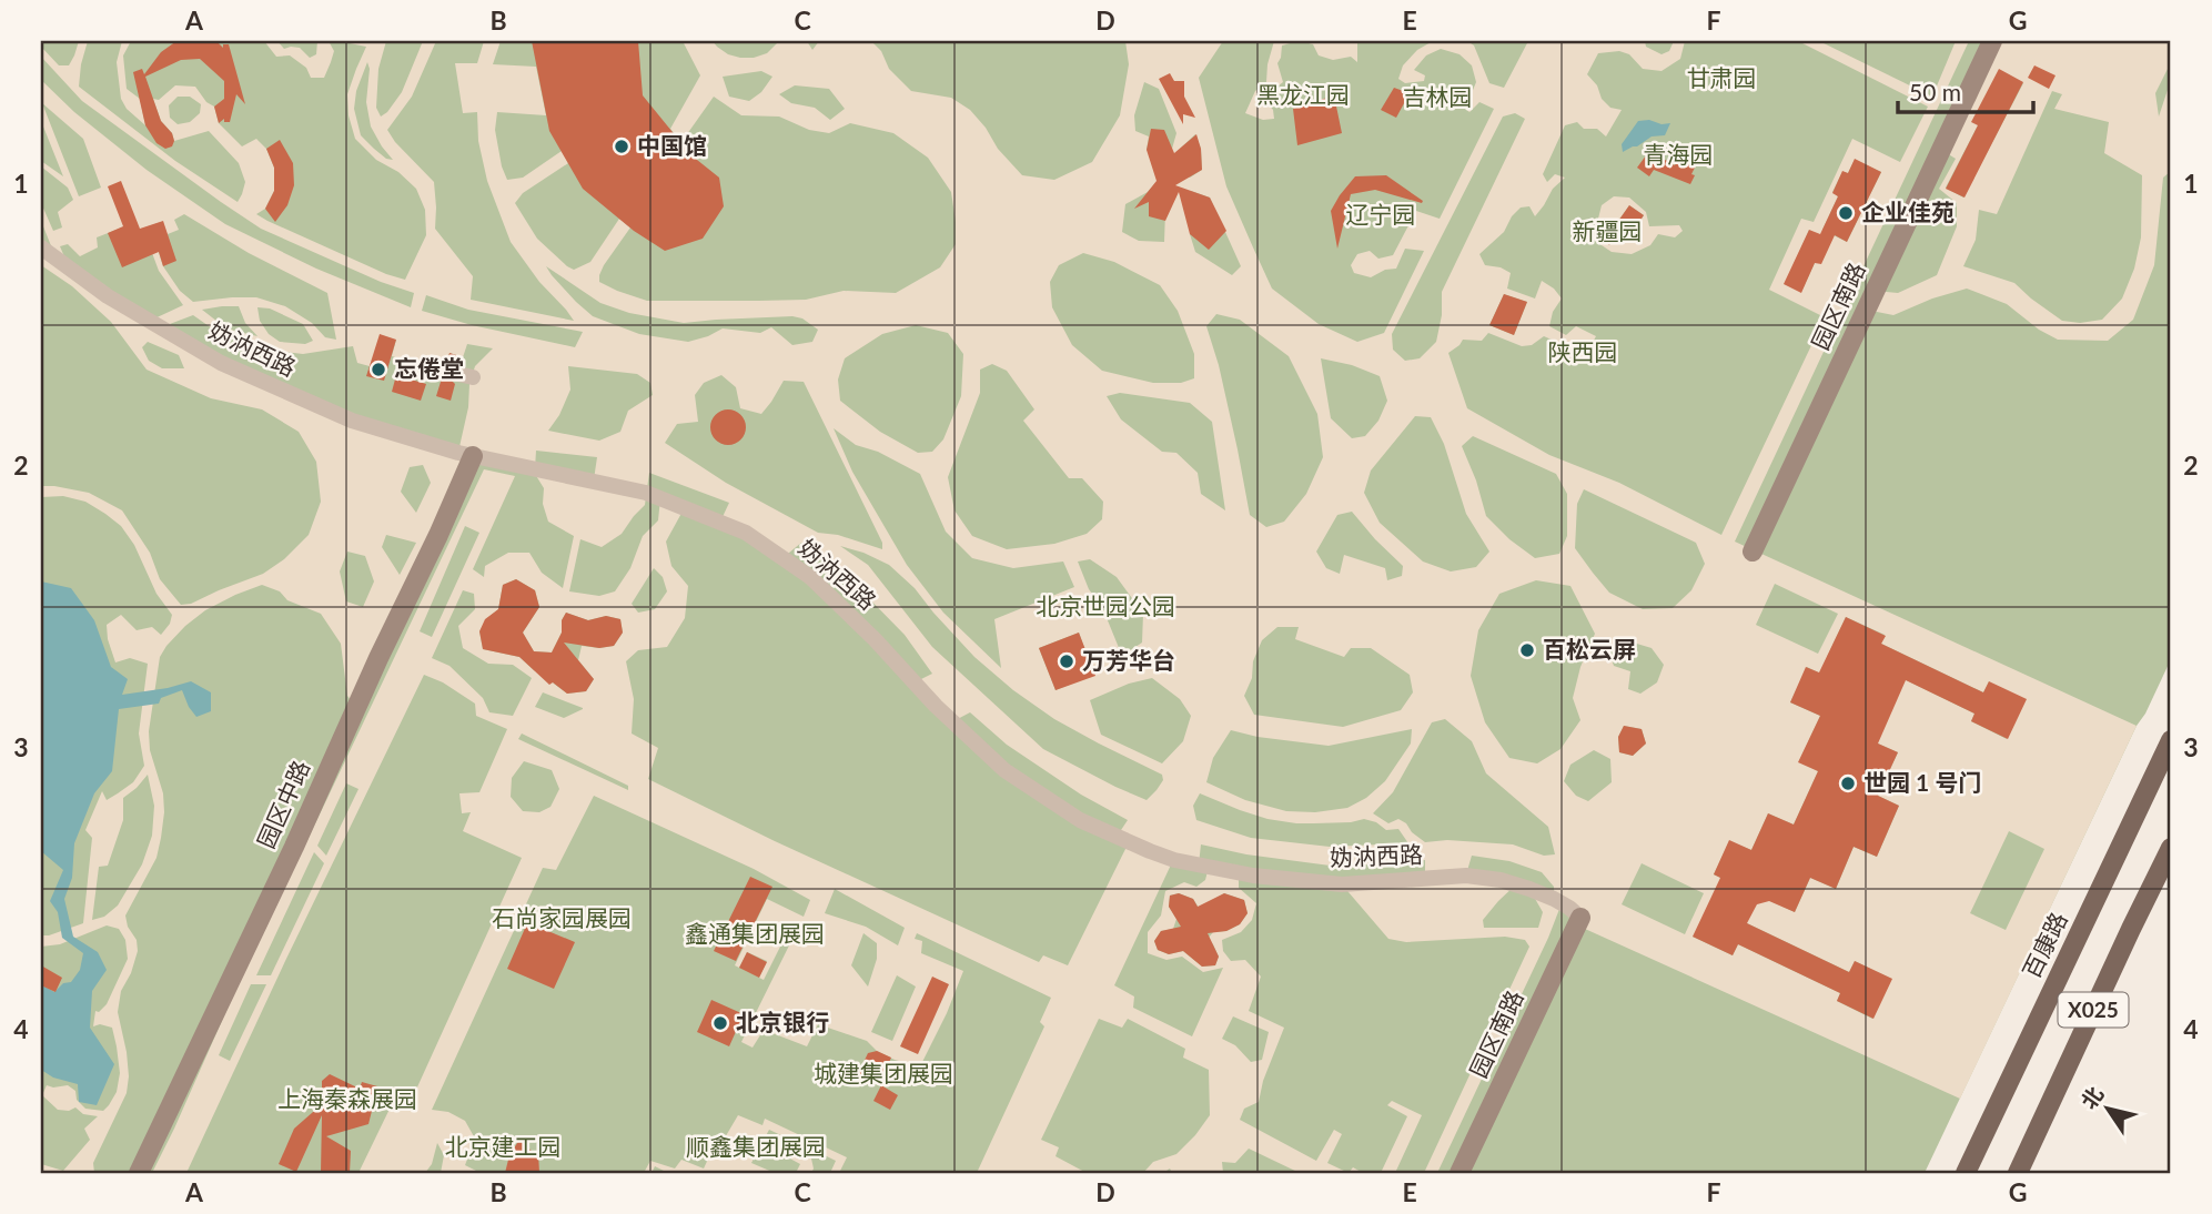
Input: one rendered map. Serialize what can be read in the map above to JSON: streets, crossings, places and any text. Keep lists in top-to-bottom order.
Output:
{
  "streets": {
    "main road": ["百康路", "X025"],
    "street": ["园区南路", "妫汭西路", "园区中路"]
  },
  "crossings": [
    ["园区南路", "妫汭西路"],
    ["妫汭西路", "园区中路"]
  ],
  "parks": [
    "甘肃园",
    "黑龙江园",
    "吉林园",
    "青海园",
    "辽宁园",
    "新疆园",
    "陕西园",
    "北京世园公园",
    "石尚家园展园",
    "鑫通集团展园",
    "城建集团展园",
    "上海秦森展园",
    "北京建工园",
    "顺鑫集团展园"
  ],
  "places": [
    "中国馆",
    "企业佳苑",
    "忘倦堂",
    "百松云屏",
    "万芳华台",
    "世园 1 号门",
    "北京银行"
  ],
  "scale_bar": "50 m",
  "north": "top left",
  "grid": {
    "columns": [
      "A",
      "B",
      "C",
      "D",
      "E",
      "F",
      "G"
    ],
    "rows": [
      "1",
      "2",
      "3",
      "4"
    ]
  }
}
